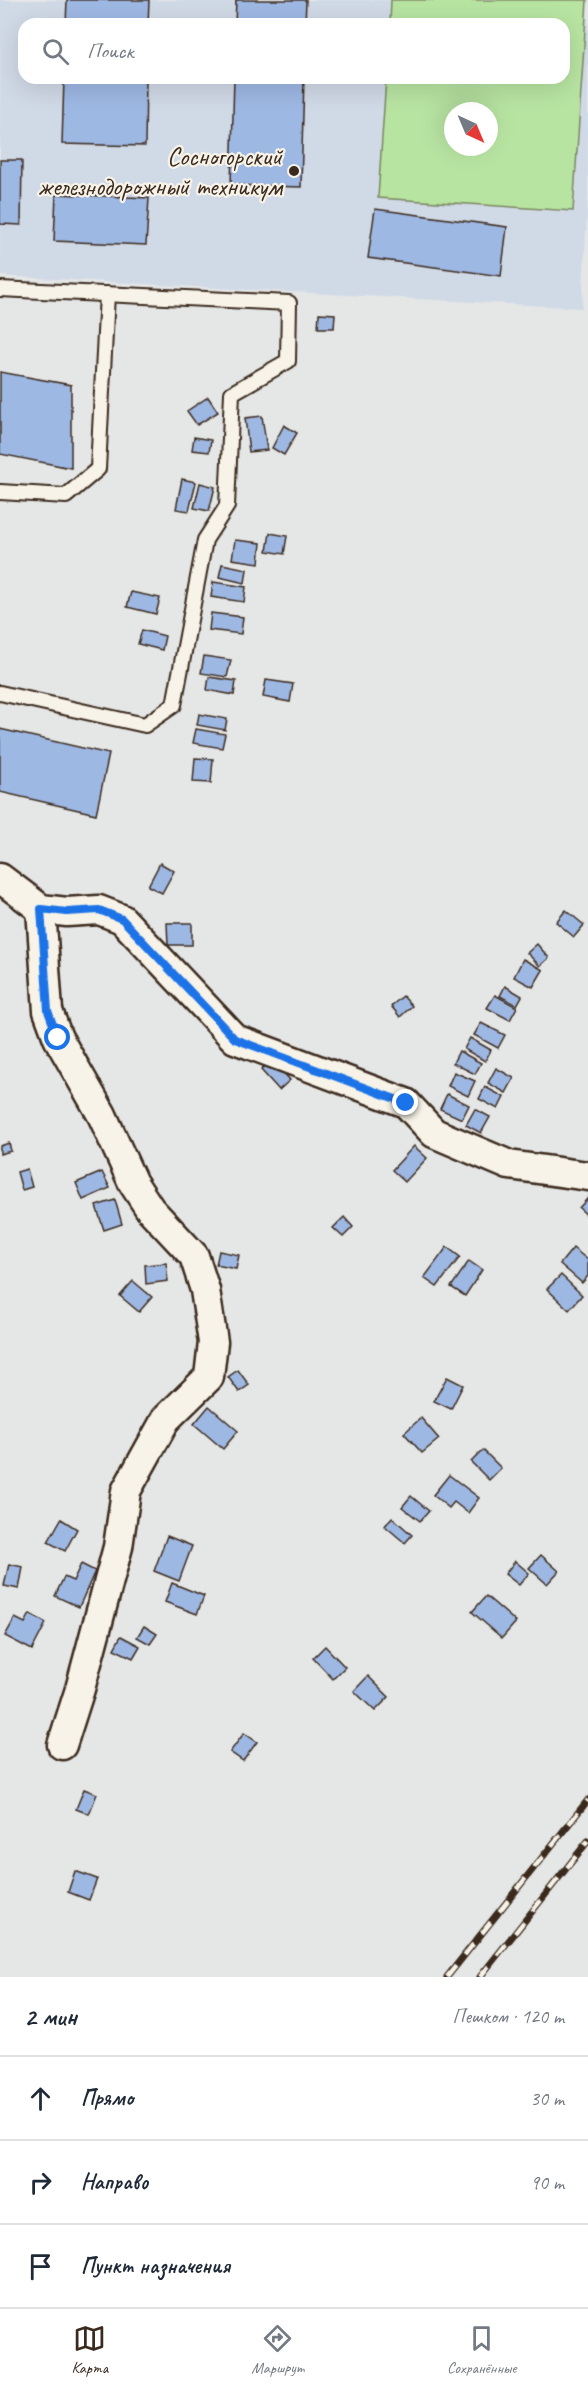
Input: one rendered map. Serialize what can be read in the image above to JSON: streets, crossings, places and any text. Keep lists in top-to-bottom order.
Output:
{
  "places": ["Сосногорский железнодорожный техникум"],
  "north": "bottom right",
  "page": {
    "search": "Поиск",
    "heading": ["2 мин", "Пешком · 120 m"],
    "list": [
      ["Прямо", "30 m"],
      ["Направо", "90 m"],
      "Пункт назначения"
    ],
    "nav": ["Карта", "Маршрут", "Сохранённые"]
  }
}
